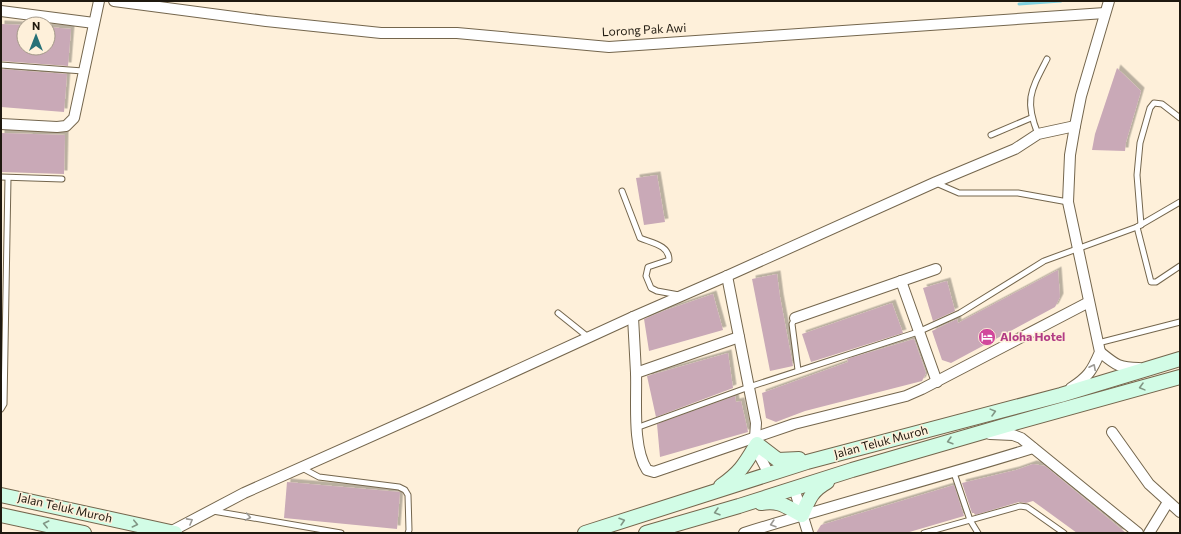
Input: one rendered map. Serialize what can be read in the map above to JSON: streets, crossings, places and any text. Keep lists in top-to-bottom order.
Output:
{
  "streets": {
    "main road": ["Jalan Teluk Muroh"],
    "street": ["Lorong Pak Awi"]
  },
  "places": {
    "hotel": ["Aloha Hotel"]
  },
  "north": "top"
}
